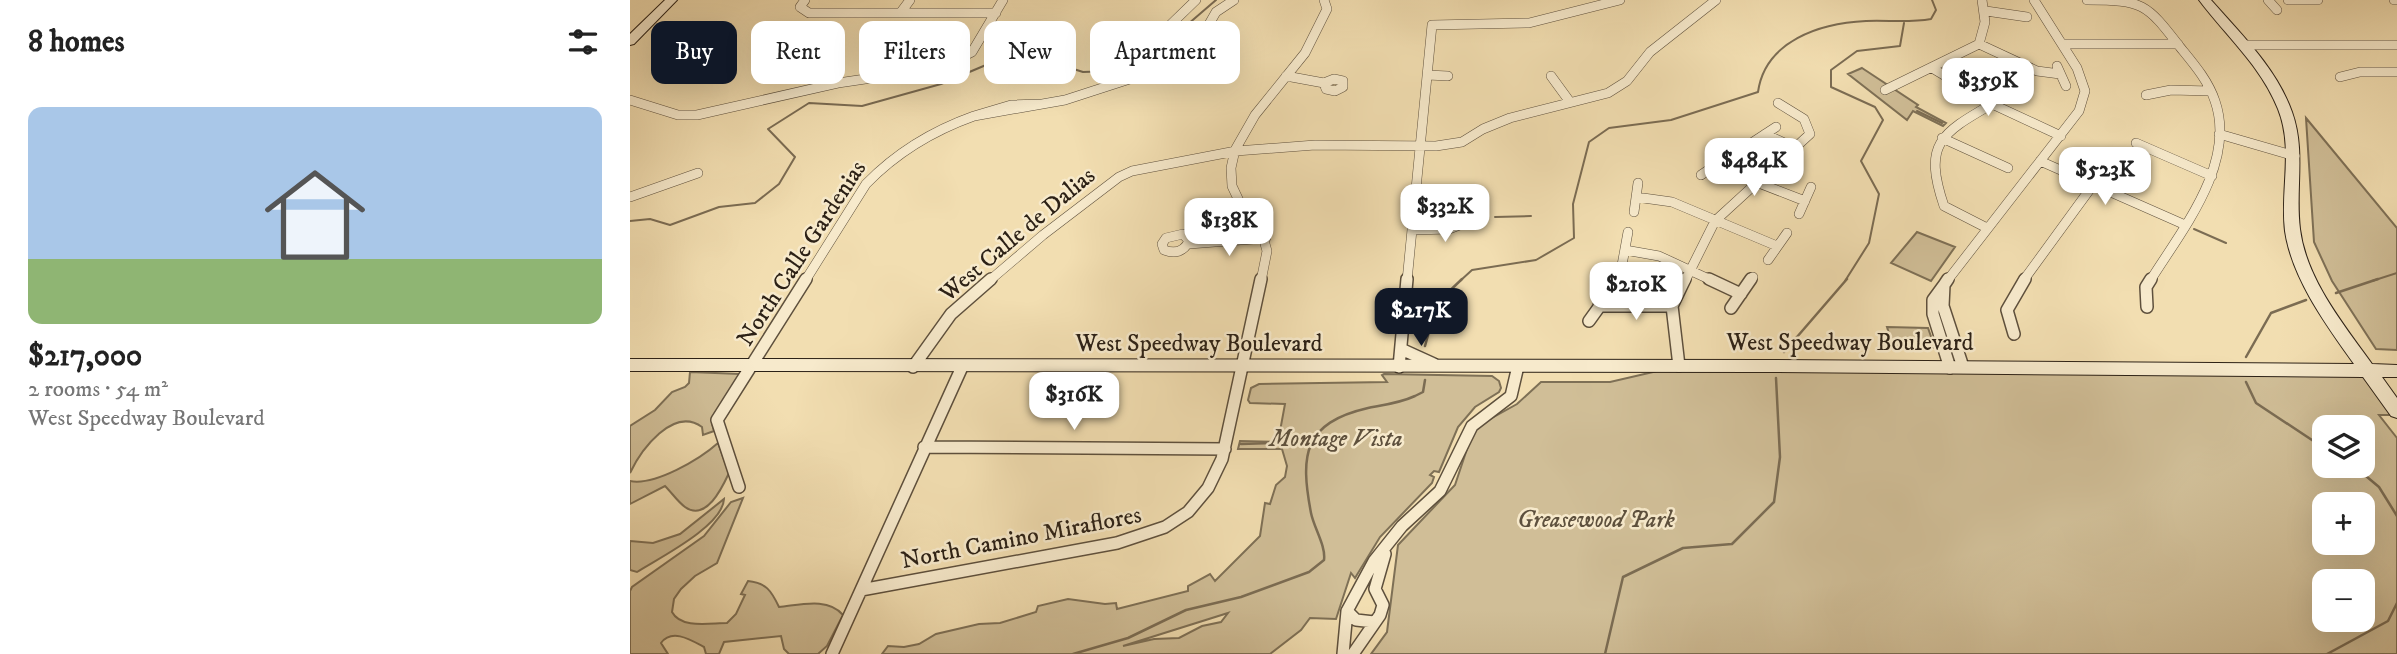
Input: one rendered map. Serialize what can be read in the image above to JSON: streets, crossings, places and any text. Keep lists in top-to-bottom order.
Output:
{
  "streets": {
    "main road": ["West Speedway Boulevard"],
    "street": ["West Calle de Dalias", "North Calle Gardenias", "North Camino Miraflores"]
  },
  "crossings": [
    ["West Calle de Dalias", "West Speedway Boulevard"],
    ["North Calle Gardenias", "West Speedway Boulevard"],
    ["West Speedway Boulevard", "North Camino Miraflores"]
  ],
  "parks": ["Montage Vista", "Greasewood Park"],
  "page": {
    "heading": "8 homes",
    "chip": [
      "Buy",
      "Rent",
      "Filters",
      "New",
      "Apartment"
    ],
    "price": [
      "$359K",
      "$484K",
      "$523K",
      "$332K",
      "$138K",
      "$210K",
      "$217K",
      "$316K"
    ],
    "list": [
      {
        "name": "$217,000",
        "note": "2 rooms · 54 m² · West Speedway Boulevard"
      }
    ],
    "map_buttons": ["+", "−"]
  }
}
